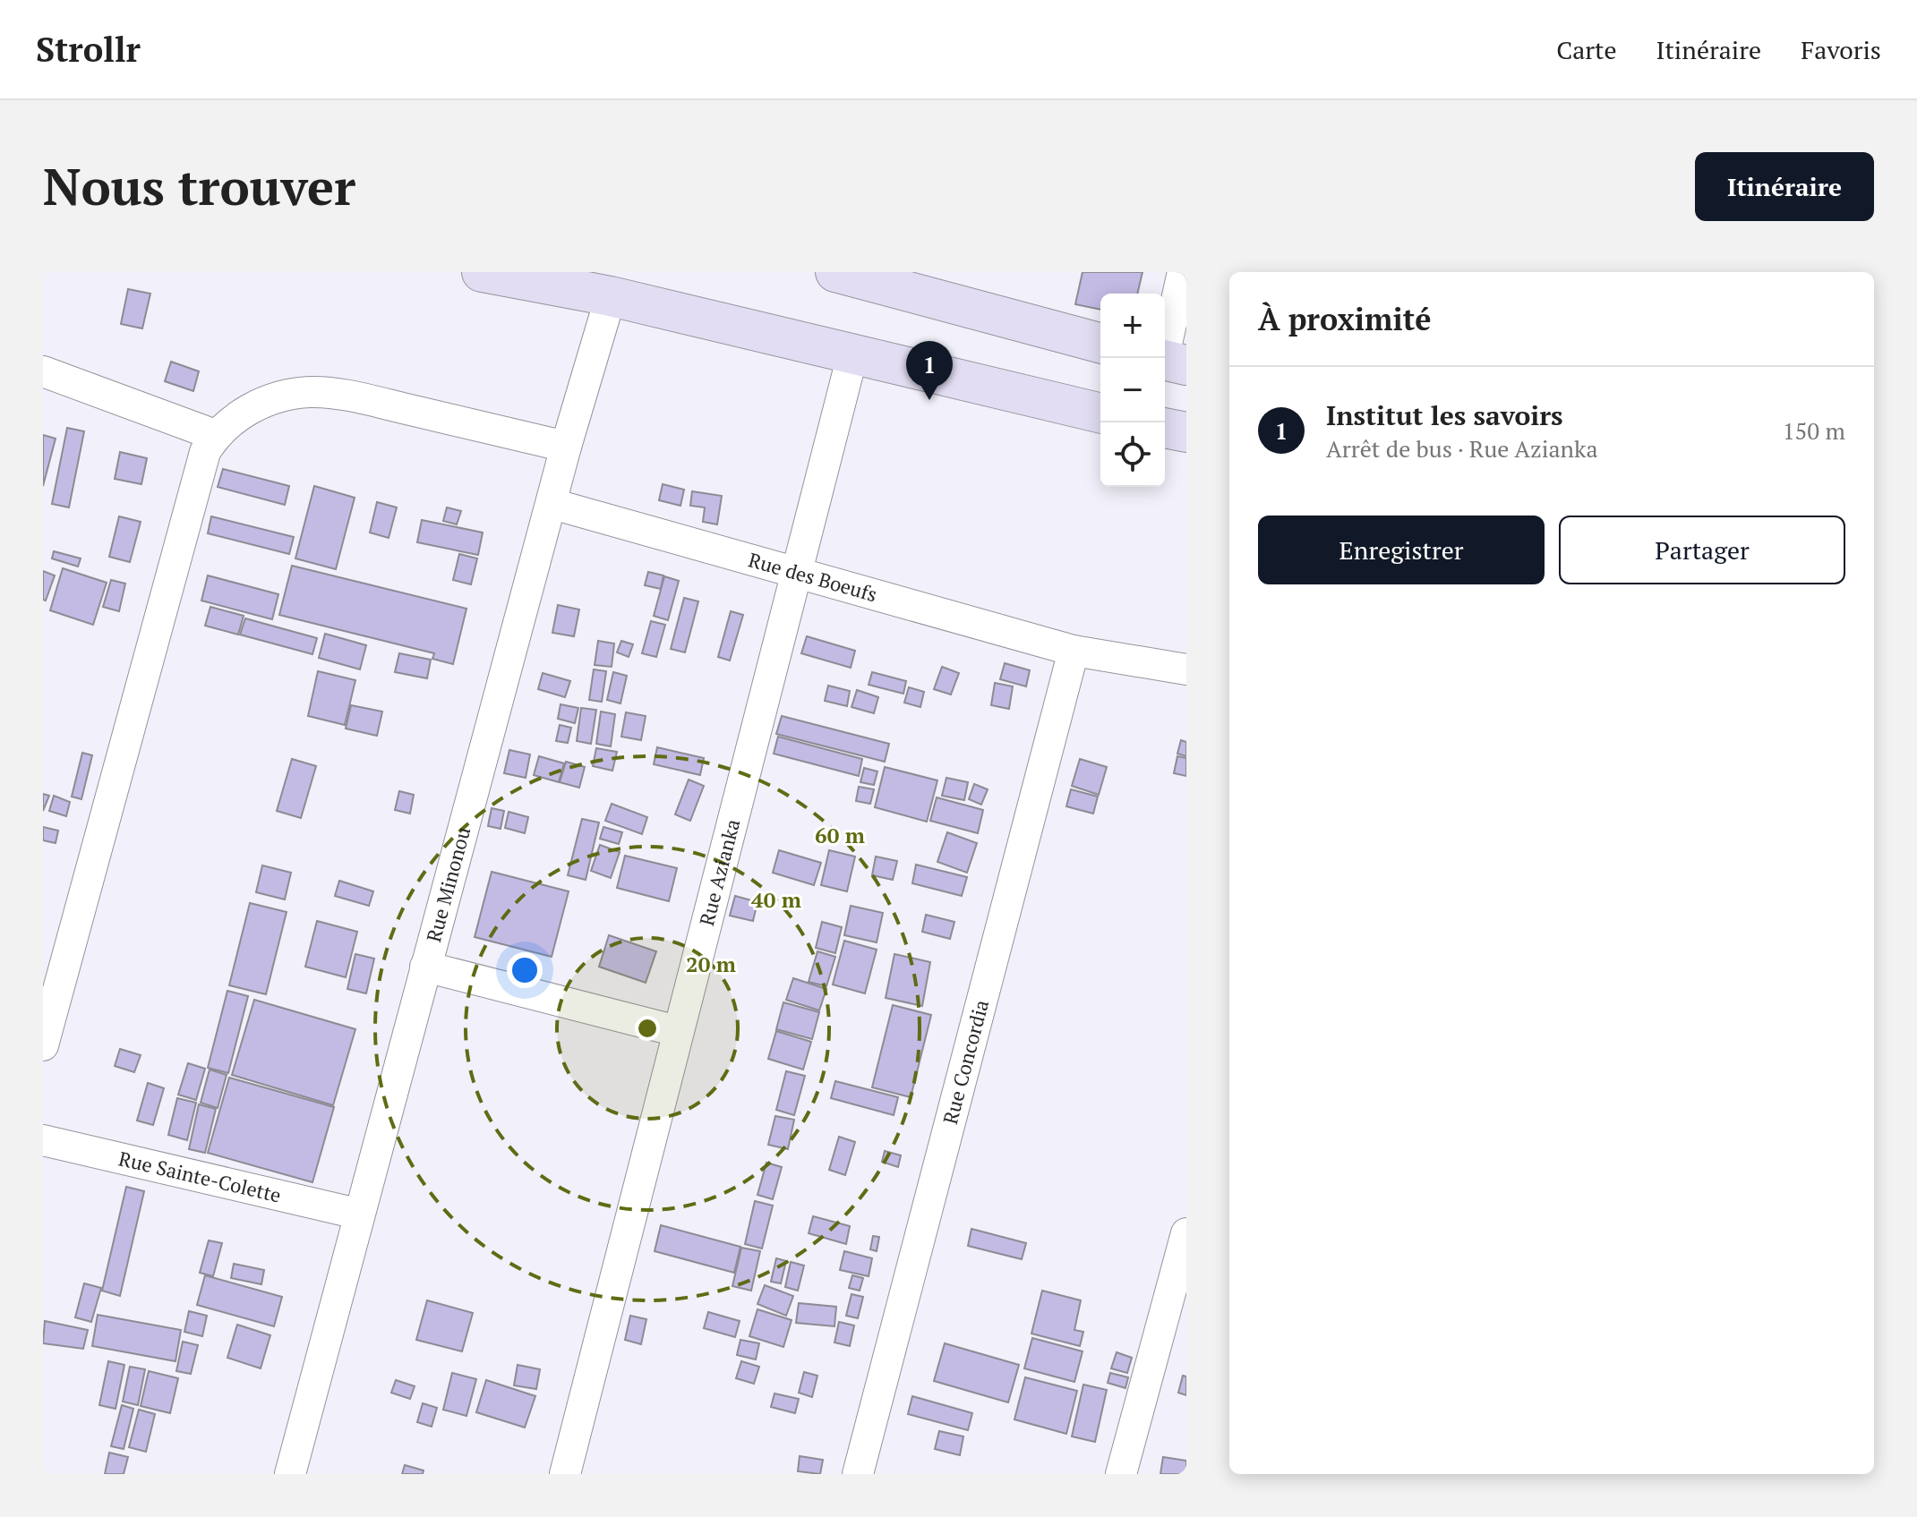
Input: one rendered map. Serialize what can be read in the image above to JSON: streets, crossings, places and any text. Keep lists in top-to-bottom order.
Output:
{
  "streets": {
    "street": [
      "Rue des Boeufs",
      "Rue Azianka",
      "Rue Minonou",
      "Rue Concordia",
      "Rue Sainte-Colette"
    ]
  },
  "crossings": [
    ["Rue des Boeufs", "Rue Azianka"],
    ["Rue des Boeufs", "Rue Minonou"],
    ["Rue des Boeufs", "Rue Concordia"],
    ["Rue Minonou", "Rue Sainte-Colette"]
  ],
  "page": {
    "header": "Strollr",
    "nav": ["Carte", "Itinéraire", "Favoris"],
    "buttons": [
      "Itinéraire",
      ["Enregistrer", "Partager"]
    ],
    "title": "Nous trouver",
    "heading": "À proximité",
    "map_buttons": ["+", "−"],
    "pins": "1",
    "list": [
      {
        "mark": "1",
        "name": "Institut les savoirs",
        "note": "Arrêt de bus · Rue Azianka",
        "value": "150 m"
      }
    ]
  },
  "rings": ["60 m", "40 m", "20 m"]
}
